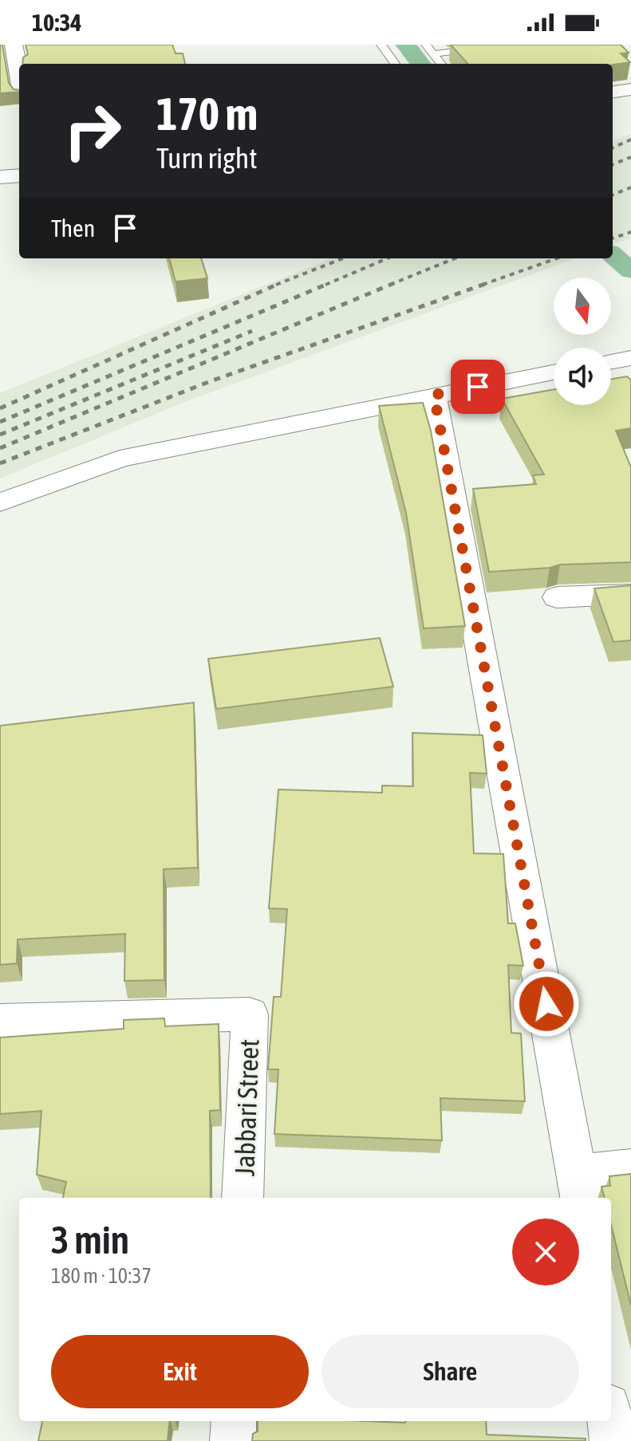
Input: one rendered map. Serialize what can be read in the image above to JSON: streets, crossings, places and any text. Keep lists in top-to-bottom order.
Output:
{
  "streets": {
    "street": ["Jabbari Street"]
  },
  "north": "bottom",
  "page": {
    "status": "10:34",
    "turn": ["170 m", "Turn right"],
    "then": "Then",
    "heading": ["3 min", "180 m · 10:37"],
    "buttons": ["Exit", "Share"]
  }
}
